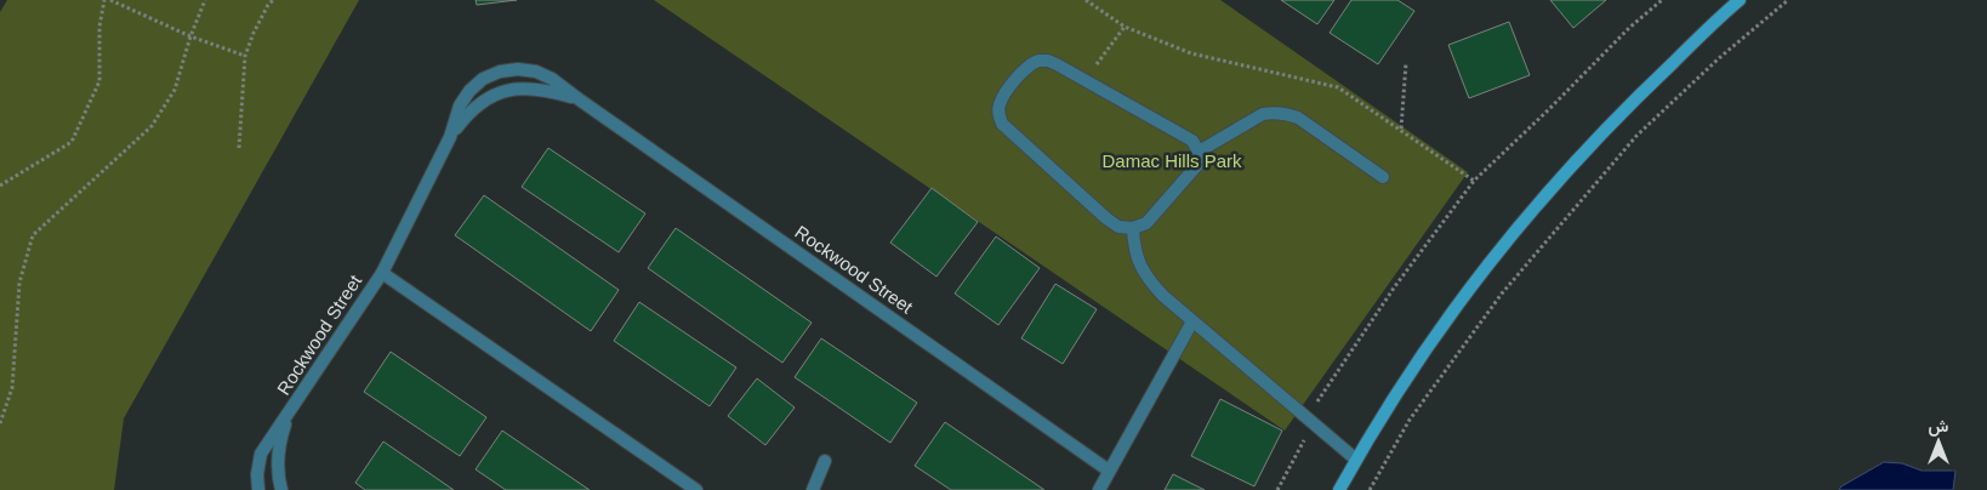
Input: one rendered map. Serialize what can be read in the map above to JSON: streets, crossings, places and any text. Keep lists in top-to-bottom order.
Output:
{
  "streets": {
    "street": ["Rockwood Street"]
  },
  "parks": ["Damac Hills Park"],
  "north": "top"
}
